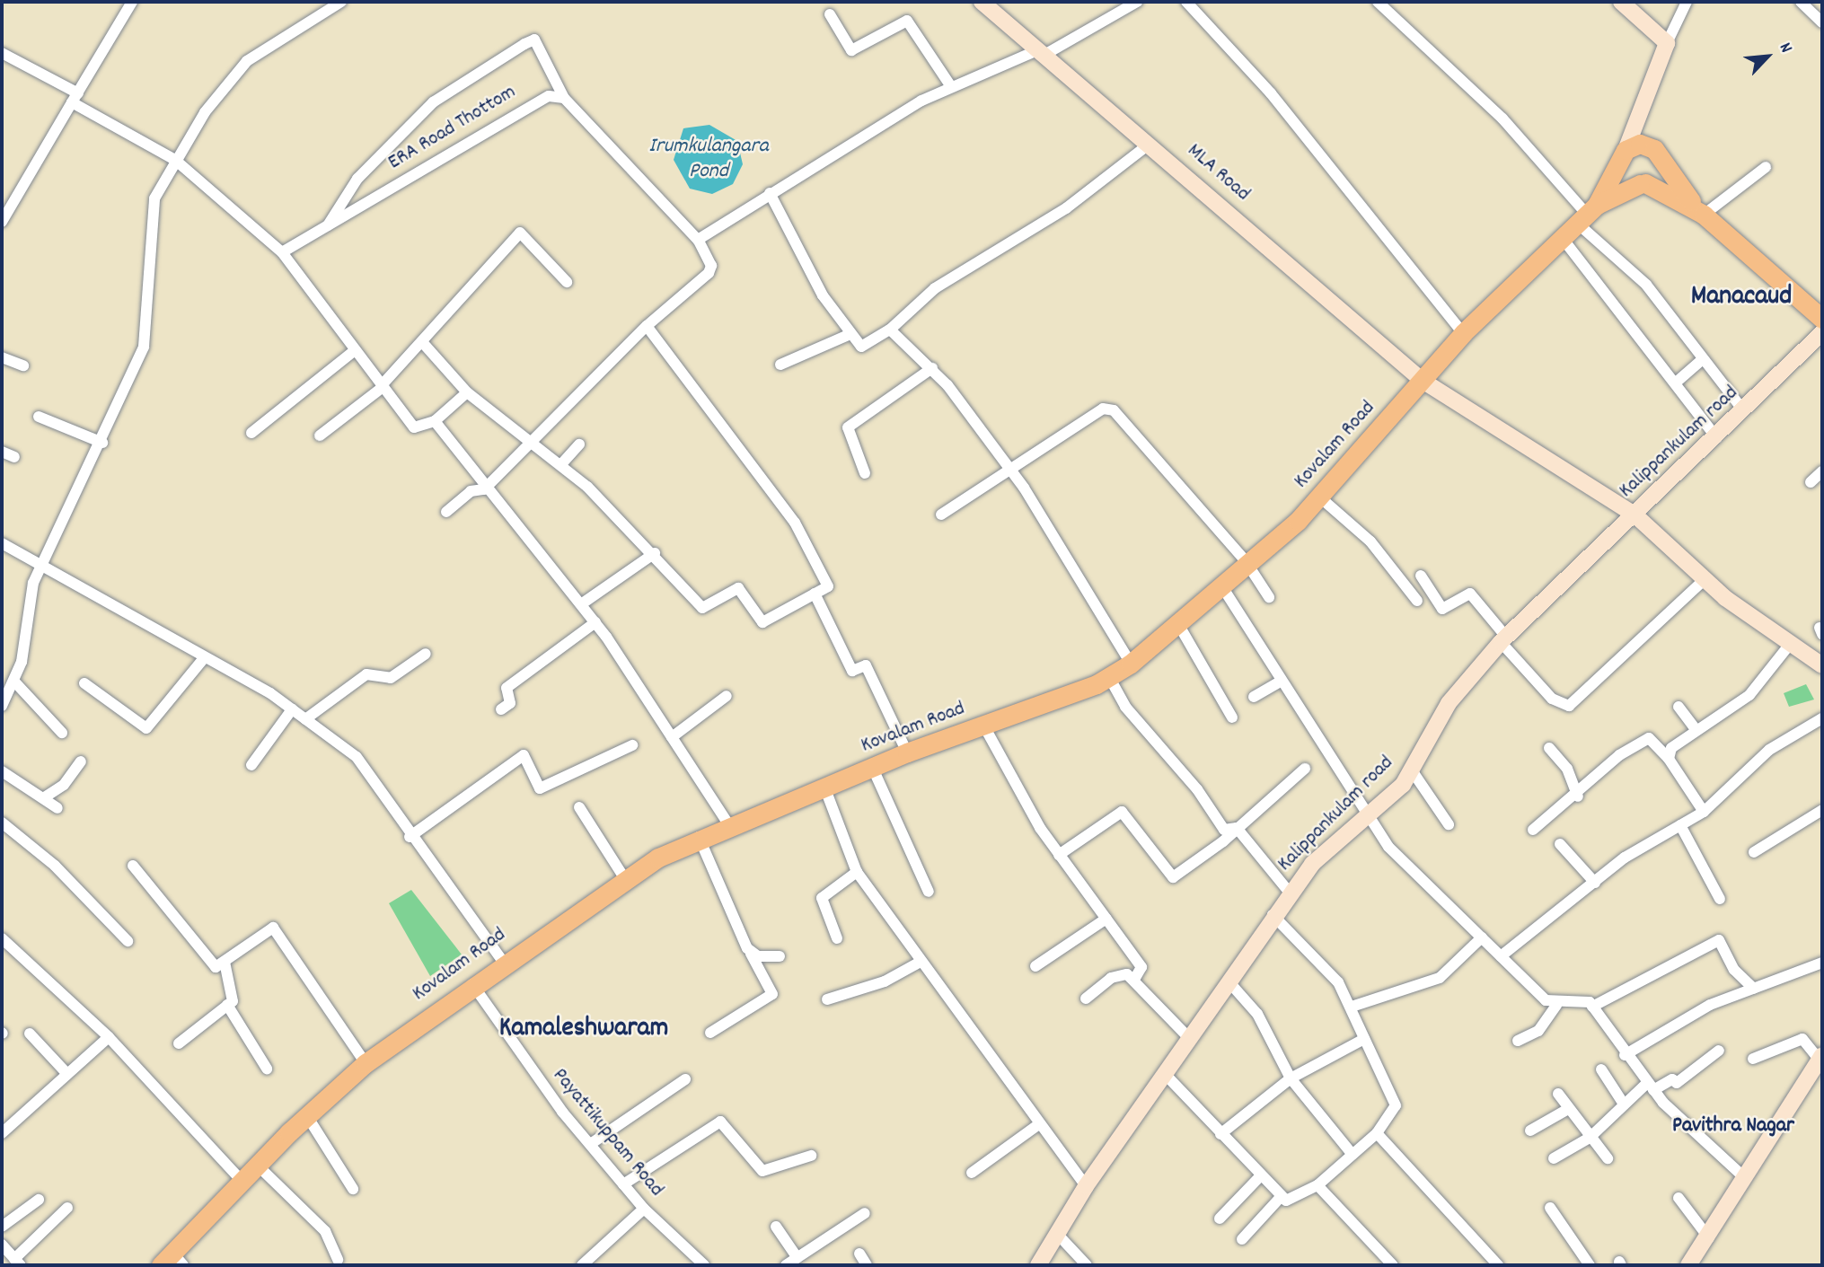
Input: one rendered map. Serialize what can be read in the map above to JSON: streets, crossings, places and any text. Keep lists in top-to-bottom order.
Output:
{
  "streets": {
    "main road": ["Kovalam Road"],
    "street": [
      "ERA Road Thottom",
      "MLA Road",
      "Kalippankulam road",
      "Payattikuppam Road"
    ]
  },
  "crossings": [
    ["MLA Road", "Kalippankulam road"],
    ["MLA Road", "Kovalam Road"],
    ["Kovalam Road", "Payattikuppam Road"]
  ],
  "districts": ["Manacaud", "Kamaleshwaram", "Pavithra Nagar"],
  "water": ["Irumkulangara Pond"],
  "north": "top right"
}
